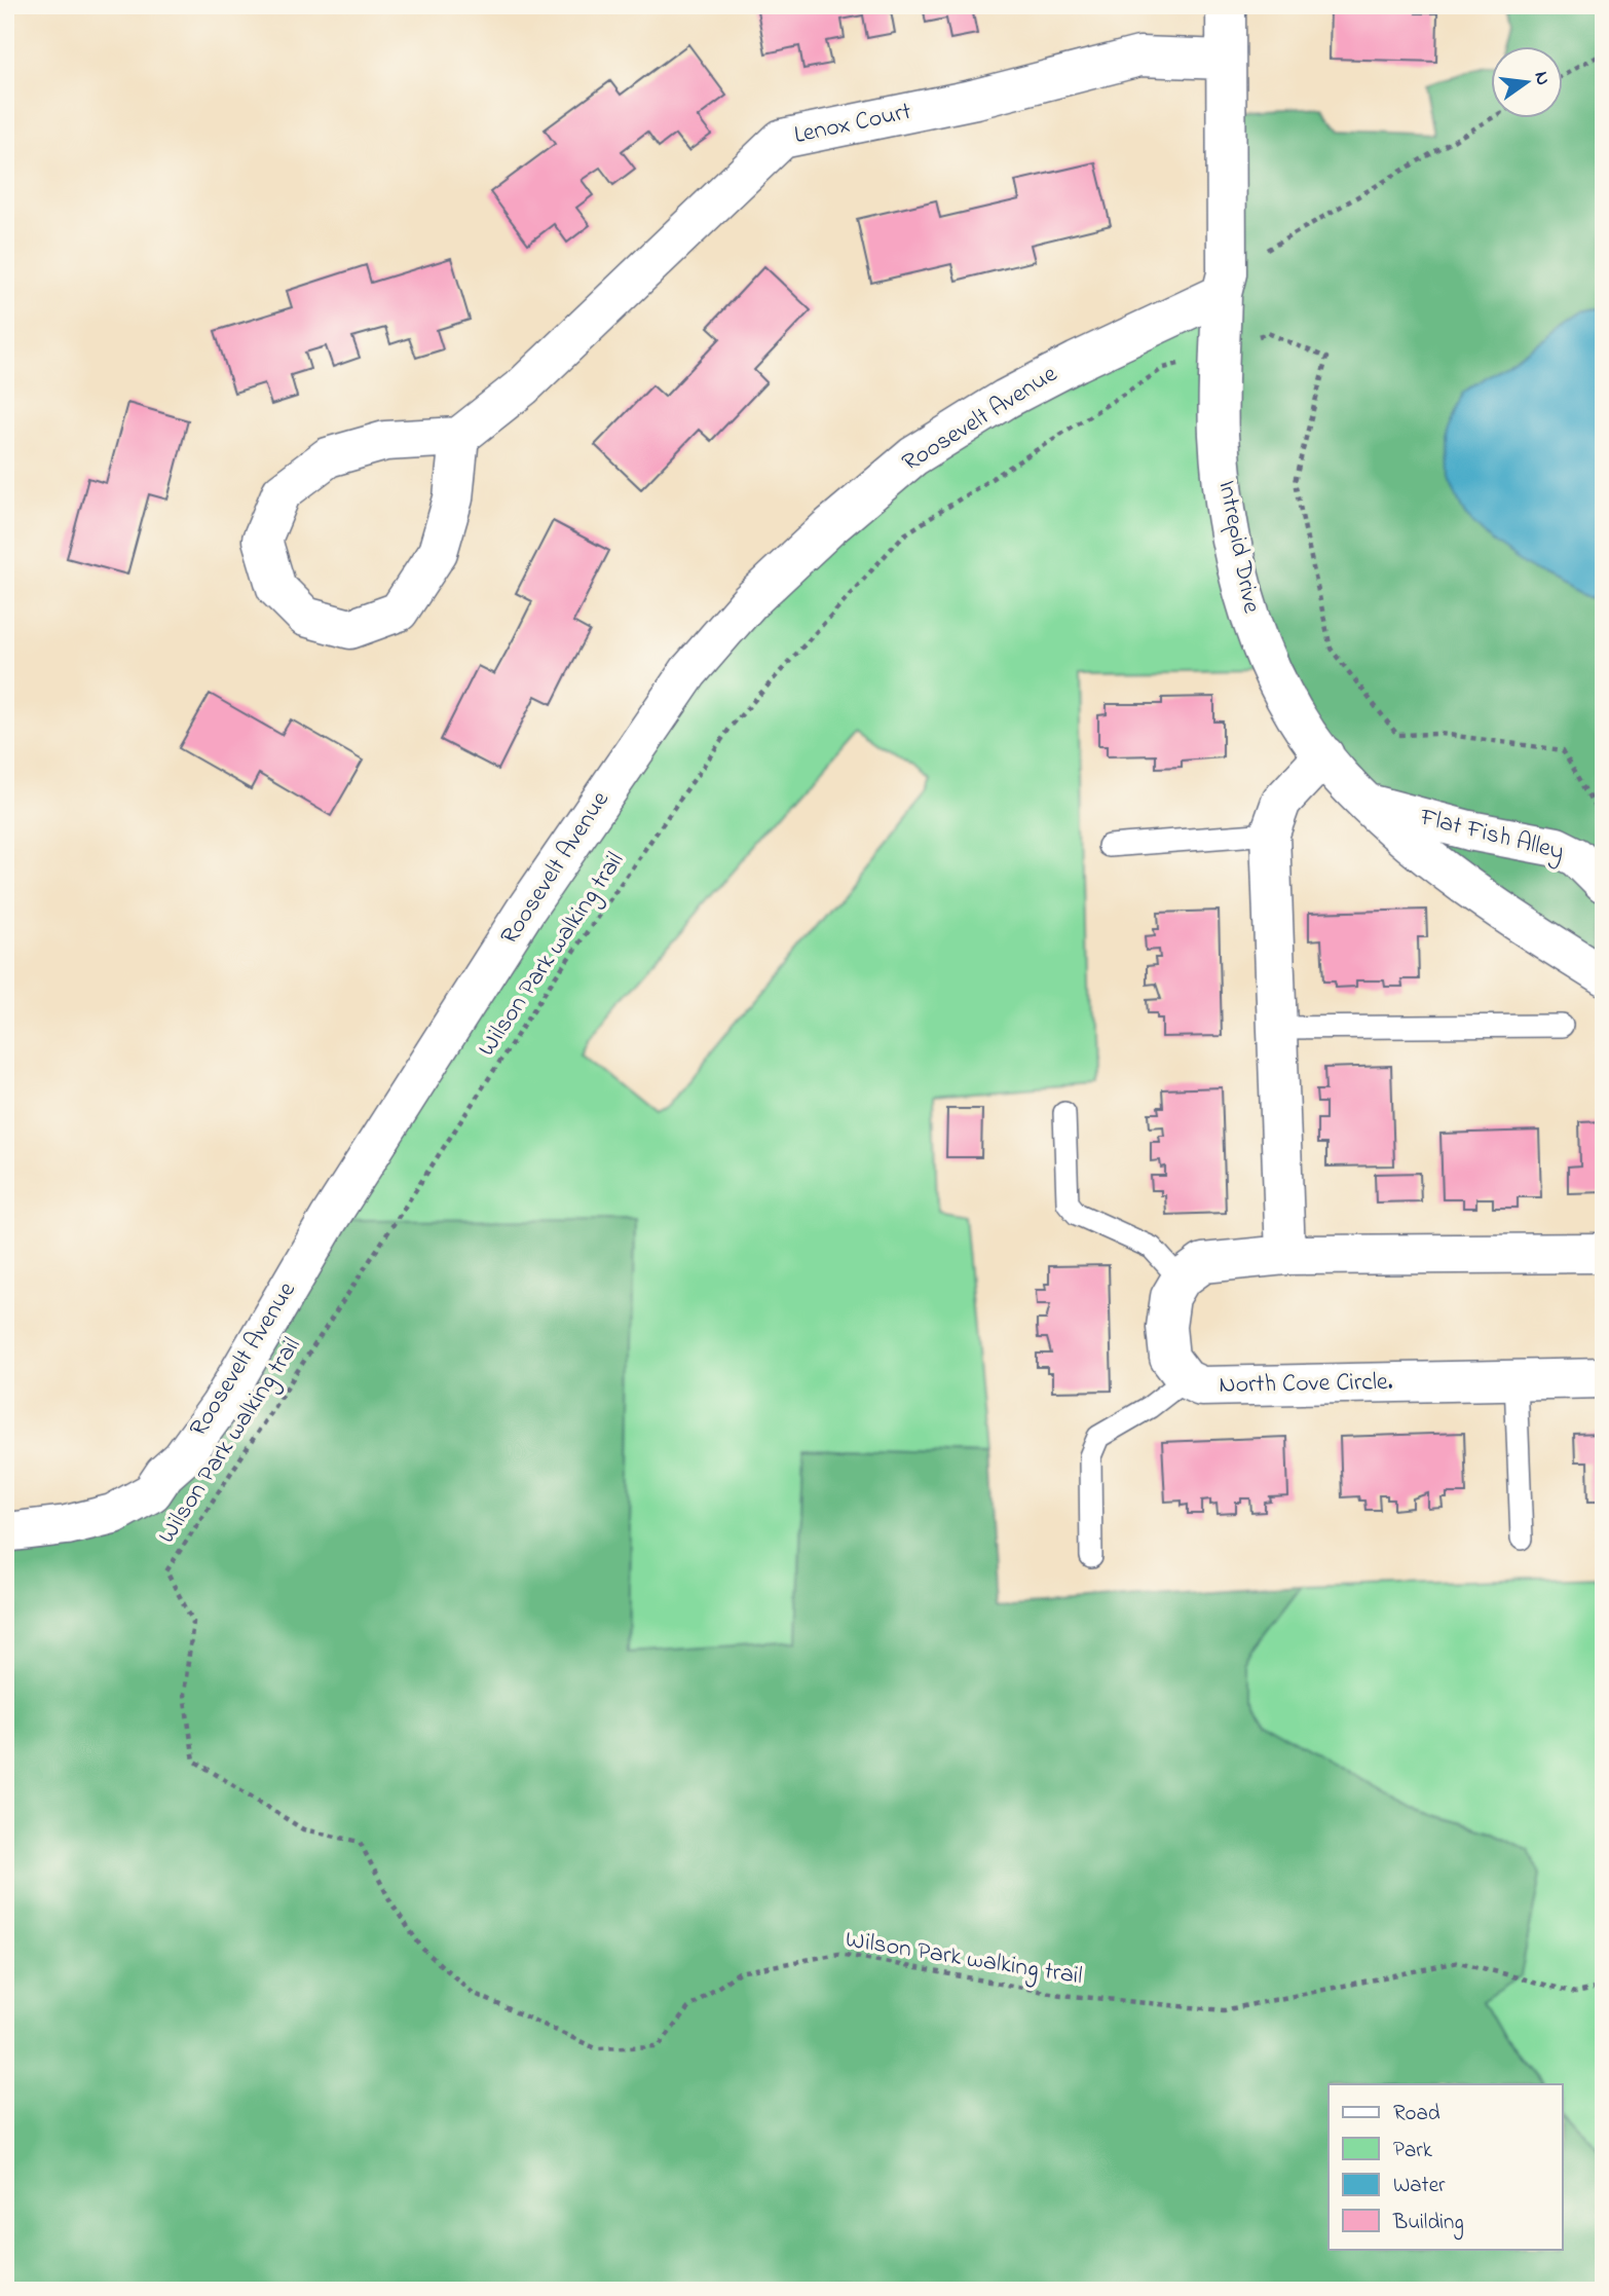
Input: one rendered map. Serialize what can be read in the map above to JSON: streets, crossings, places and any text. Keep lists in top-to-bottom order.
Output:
{
  "streets": {
    "street": [
      "Lenox Court",
      "Roosevelt Avenue",
      "Intrepid Drive",
      "Flat Fish Alley",
      "North Cove Circle."
    ],
    "path": ["Wilson Park walking trail"]
  },
  "crossings": [
    ["Lenox Court", "Intrepid Drive"],
    ["Roosevelt Avenue", "Intrepid Drive"],
    ["Intrepid Drive", "Flat Fish Alley"]
  ],
  "legend": [
    "Road",
    "Park",
    "Water",
    "Building"
  ],
  "north": "right"
}
